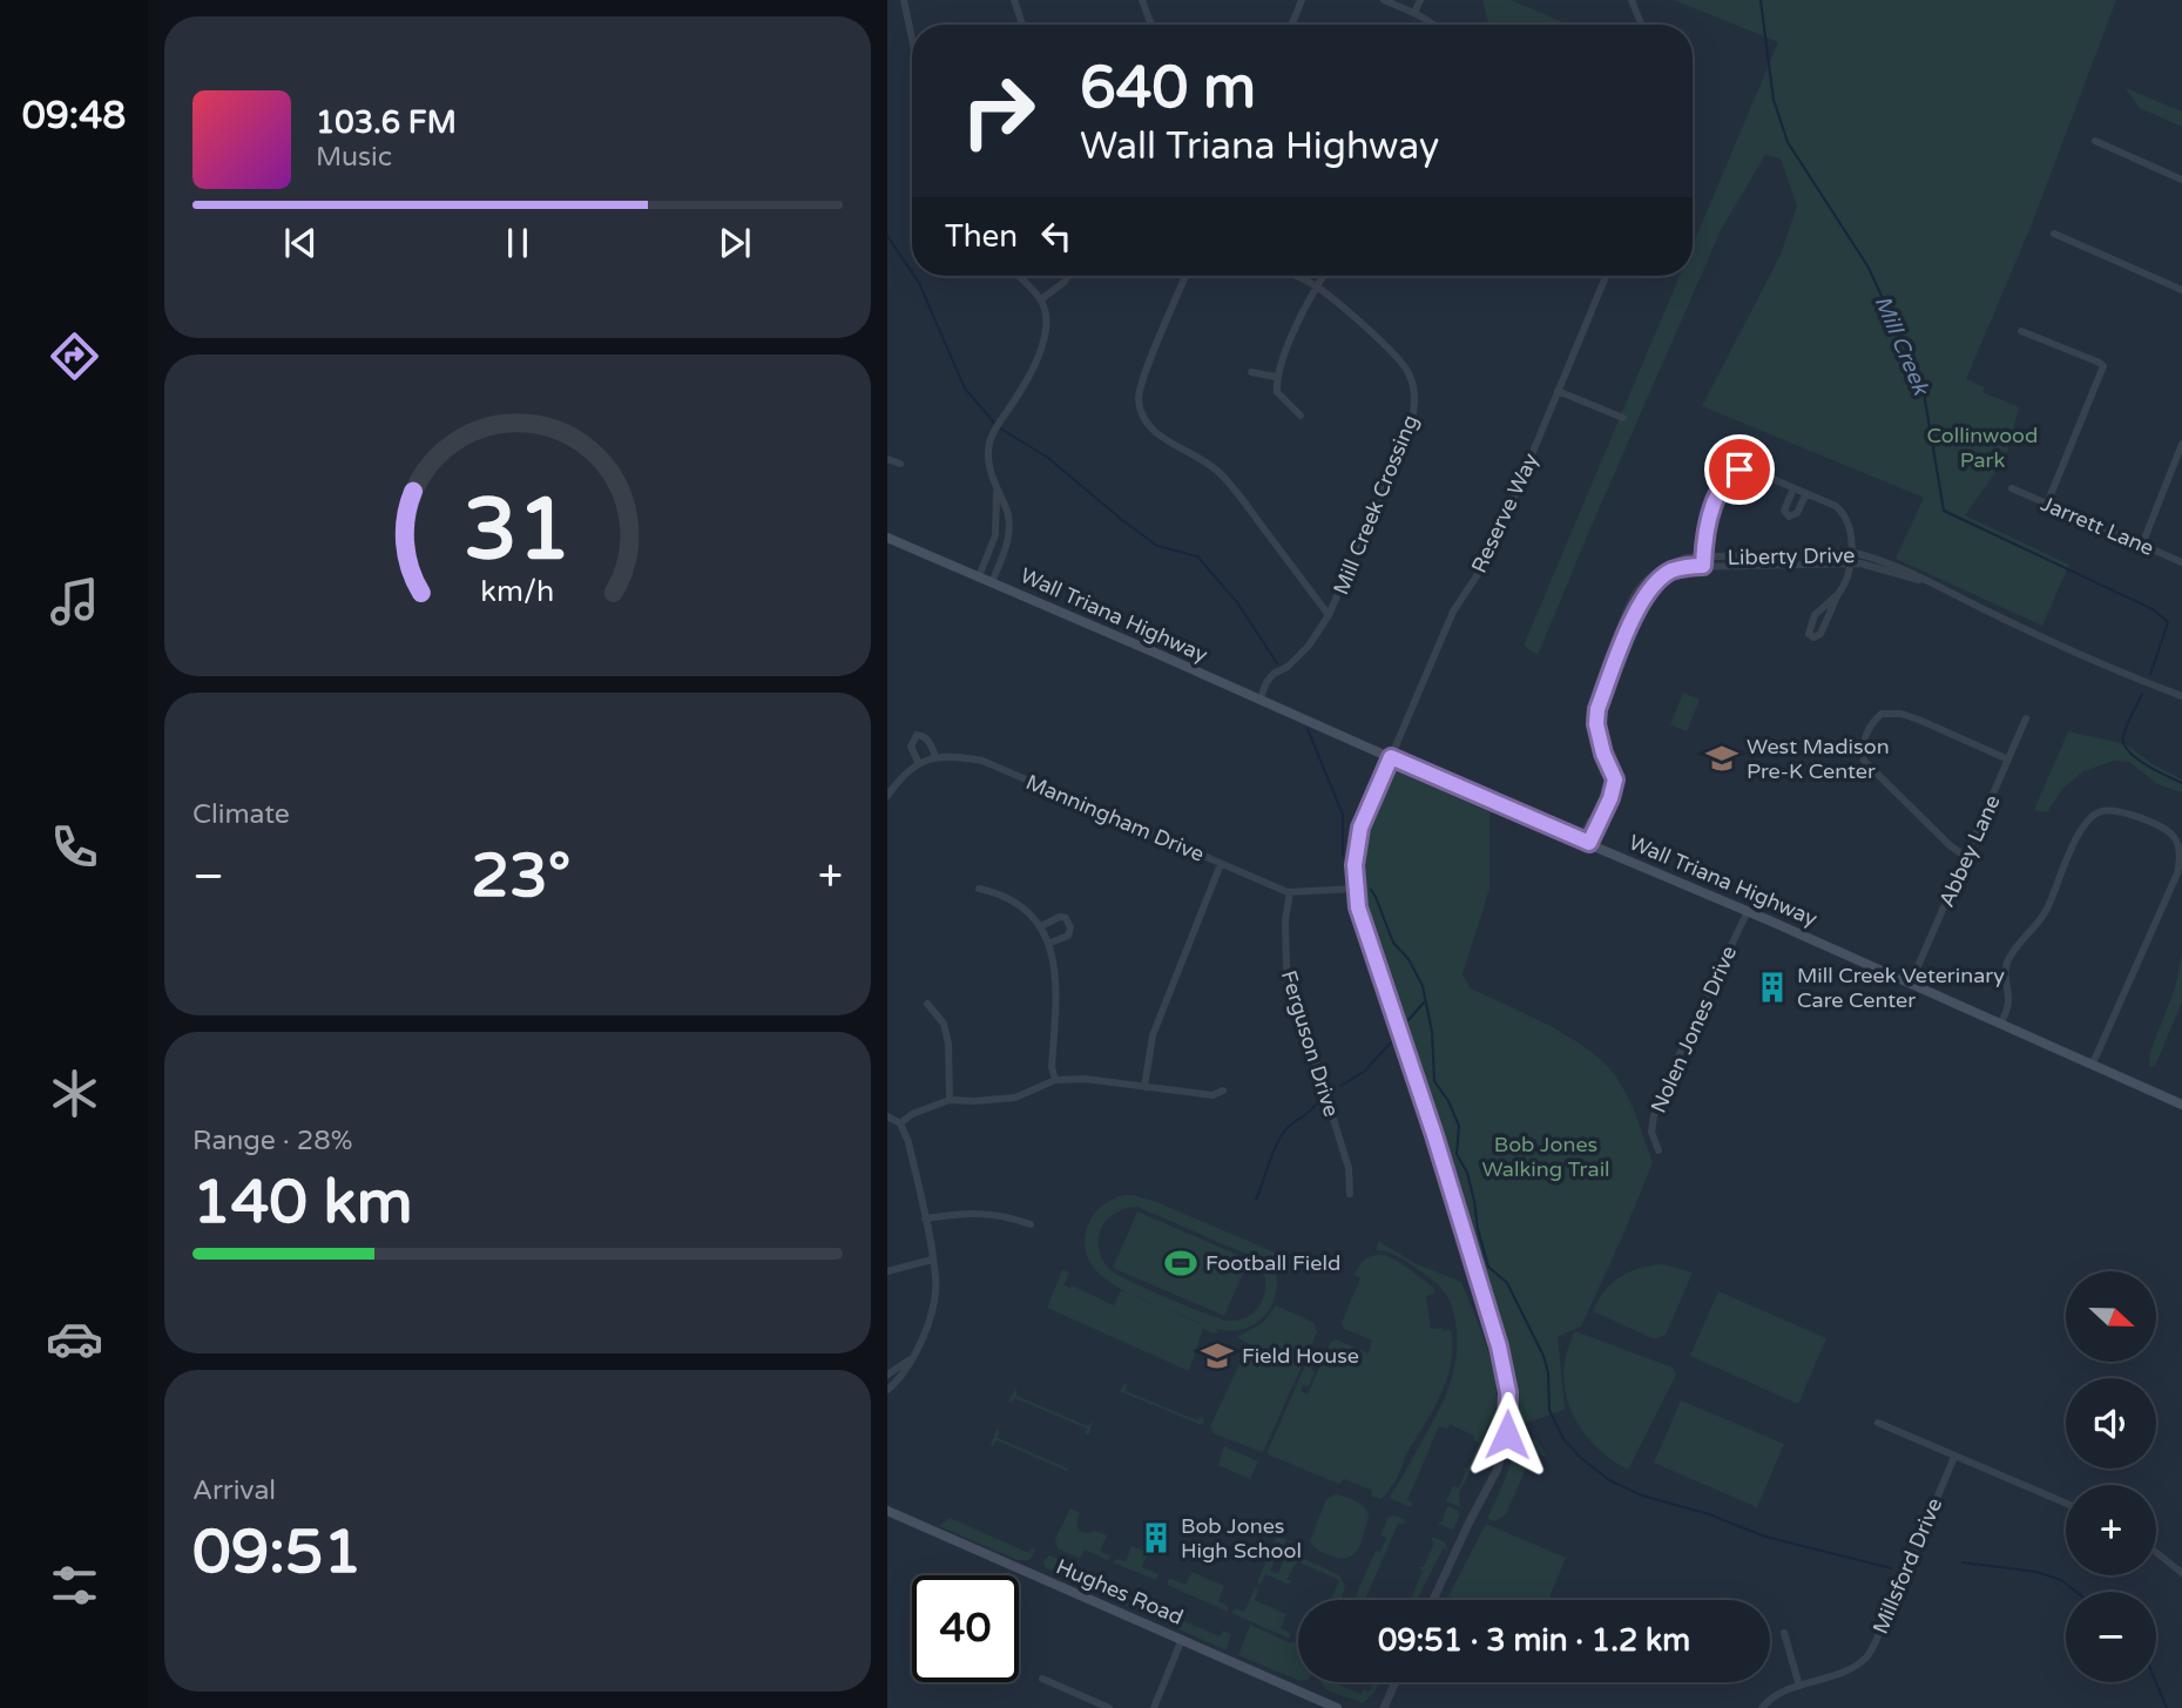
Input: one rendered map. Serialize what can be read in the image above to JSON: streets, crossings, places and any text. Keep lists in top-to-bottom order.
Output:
{
  "streets": {
    "main road": ["Wall Triana Highway", "Hughes Road"],
    "street": [
      "Mill Creek Crossing",
      "Reserve Way",
      "Jarrett Lane",
      "Liberty Drive",
      "Manningham Drive",
      "Abbey Lane",
      "Nolen Jones Drive",
      "Ferguson Drive",
      "Millsford Drive"
    ]
  },
  "crossings": [
    ["Mill Creek Crossing", "Wall Triana Highway"],
    ["Reserve Way", "Wall Triana Highway"],
    ["Liberty Drive", "Wall Triana Highway"],
    ["Wall Triana Highway", "Abbey Lane"],
    ["Wall Triana Highway", "Nolen Jones Drive"],
    ["Manningham Drive", "Ferguson Drive"]
  ],
  "water": ["Mill Creek"],
  "parks": ["Collinwood Park", "Bob Jones Walking Trail"],
  "places": {
    "school or university": ["West Madison Pre-K Center", "Field House"],
    "building": ["Mill Creek Veterinary Care Center", "Bob Jones High School"],
    "sports": ["Football Field"]
  },
  "north": "right",
  "page": {
    "tabs": "09:48",
    "turn": ["640 m", "Wall Triana Highway"],
    "song": ["103.6 FM", "Music"],
    "then": "Then",
    "tile": [
      "Climate",
      ["Range · 28%", "140 km"],
      ["Arrival", "09:51"]
    ],
    "heat": ["−", "23°", "+"],
    "map_buttons": ["+", "−"],
    "limit": "40",
    "trip": "09:51 · 3 min · 1.2 km",
    "gauge": ["31", "km/h"]
  }
}
